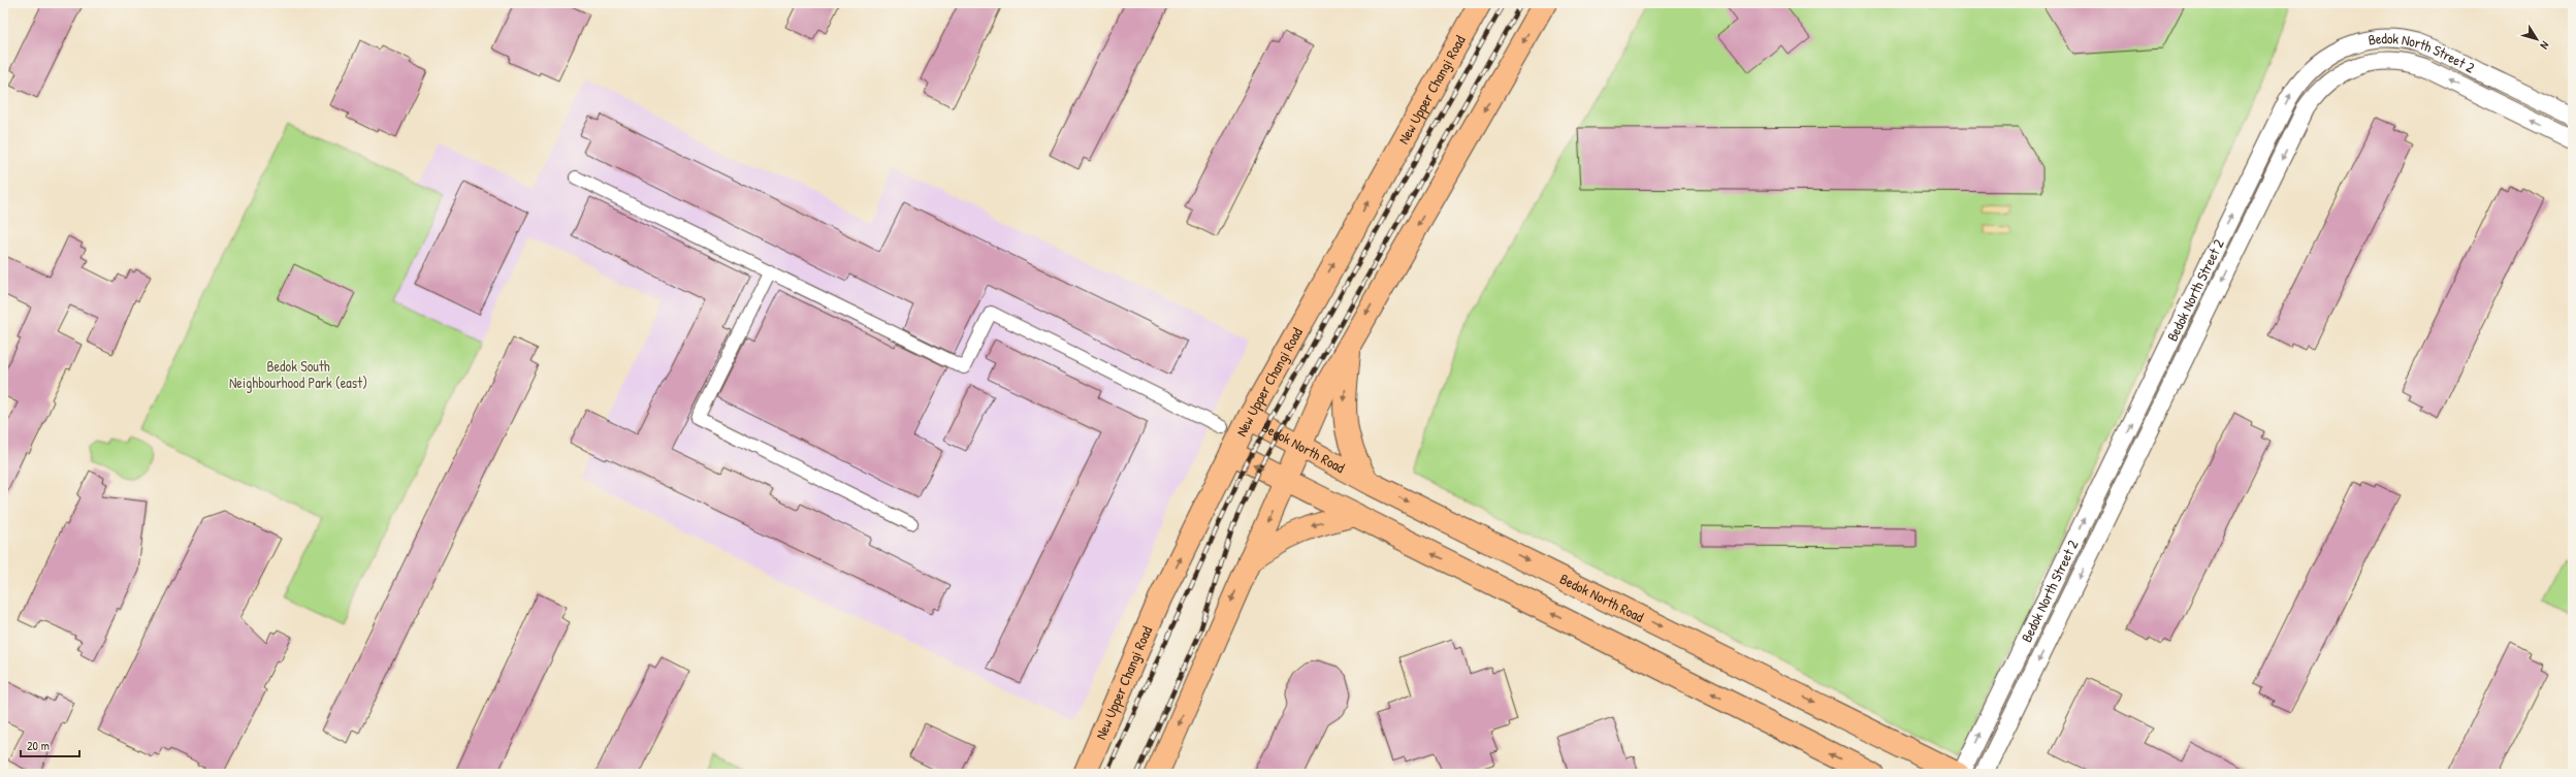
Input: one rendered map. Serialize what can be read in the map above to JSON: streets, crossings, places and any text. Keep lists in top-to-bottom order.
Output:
{
  "streets": {
    "main road": ["New Upper Changi Road", "Bedok North Road"],
    "street": ["Bedok North Street 2"]
  },
  "crossings": [
    ["New Upper Changi Road", "Bedok North Road"]
  ],
  "parks": ["Bedok South Neighbourhood Park (east)"],
  "scale_bar": "20 m",
  "north": "bottom right"
}
